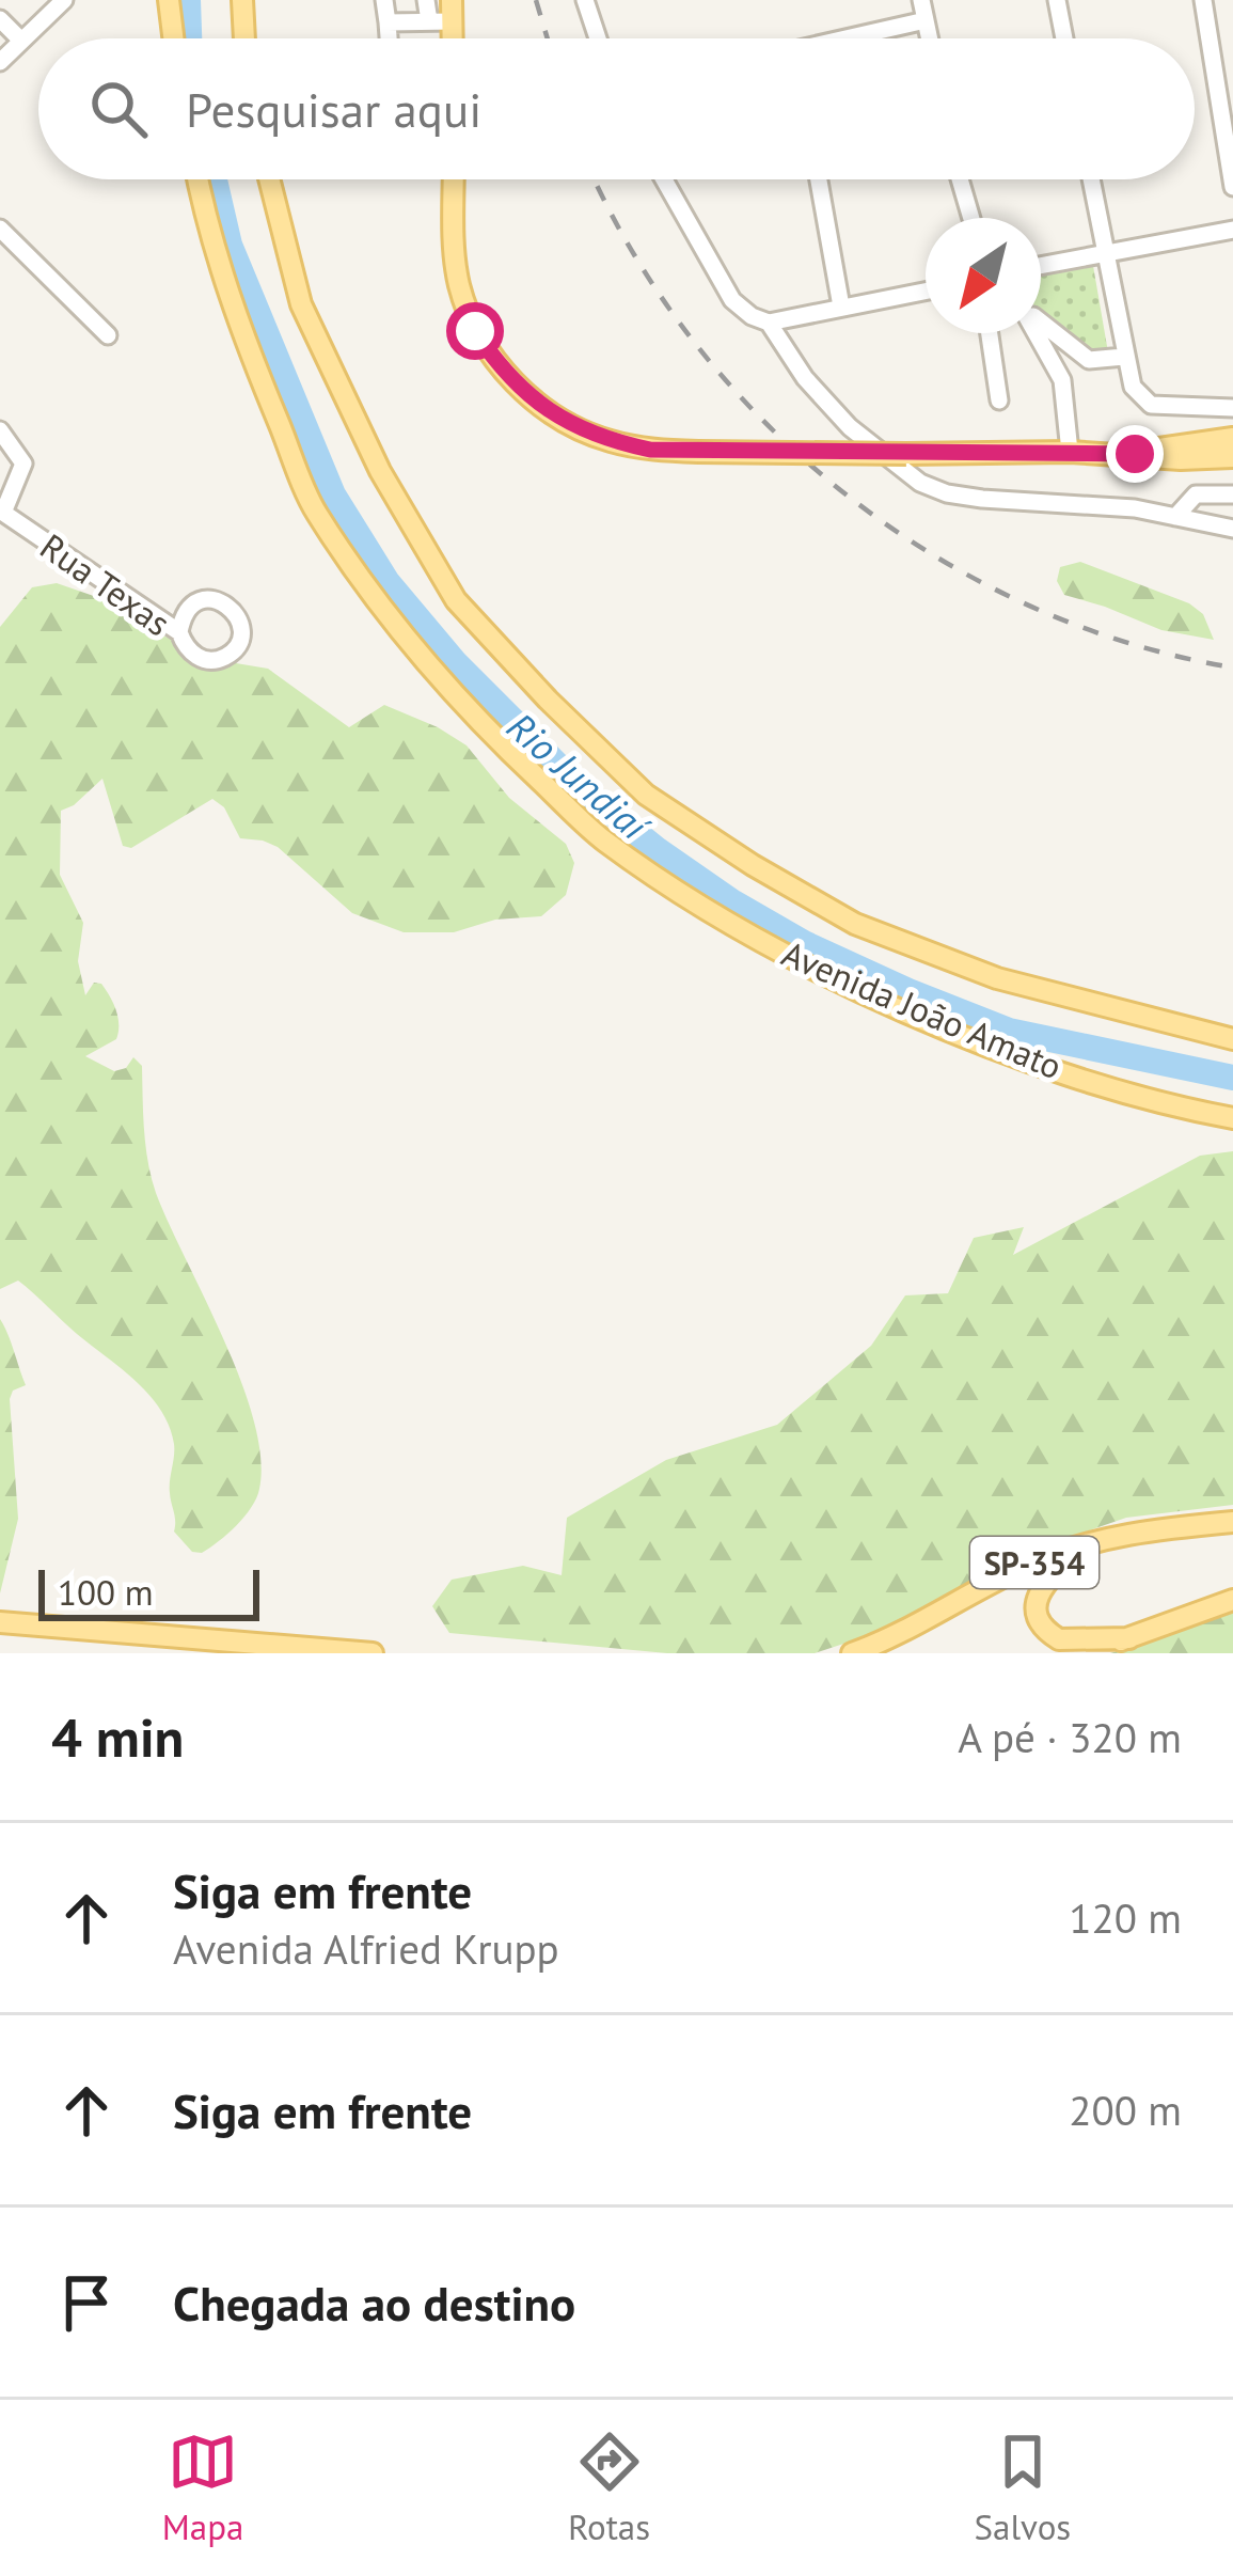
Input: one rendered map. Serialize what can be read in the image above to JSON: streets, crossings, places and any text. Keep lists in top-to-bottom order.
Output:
{
  "streets": {
    "main road": ["Avenida João Amato", "SP-354"],
    "street": ["Rua Texas"]
  },
  "water": ["Rio Jundiaí"],
  "scale_bar": "100 m",
  "north": "bottom left",
  "page": {
    "search": "Pesquisar aqui",
    "scale": "100 m",
    "heading": ["4 min", "A pé · 320 m"],
    "list": [
      ["Siga em frente", "Avenida Alfried Krupp", "120 m"],
      ["Siga em frente", "200 m"],
      "Chegada ao destino"
    ],
    "nav": ["Mapa", "Rotas", "Salvos"]
  }
}
